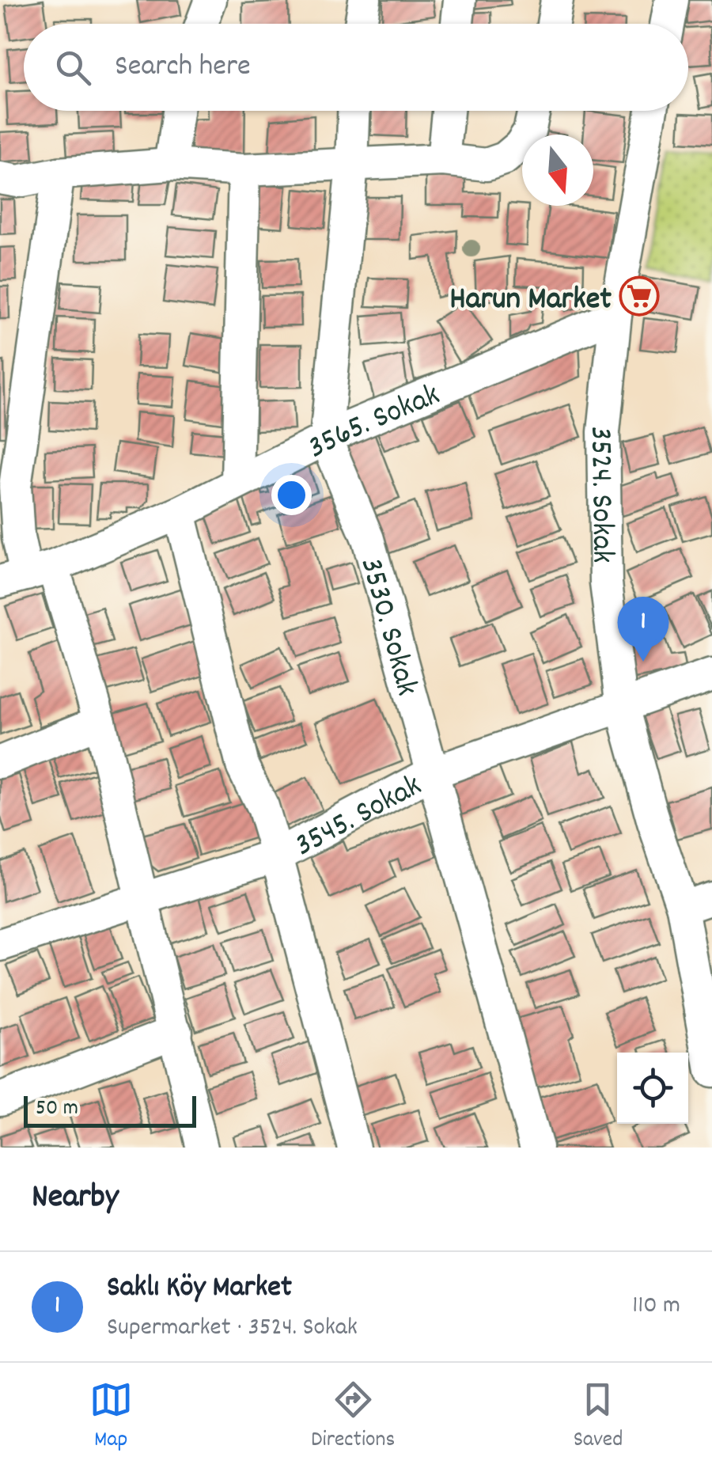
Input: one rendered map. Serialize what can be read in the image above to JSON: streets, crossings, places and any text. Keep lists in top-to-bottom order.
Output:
{
  "streets": {
    "street": [
      "3565. Sokak",
      "3524. Sokak",
      "3530. Sokak",
      "3545. Sokak"
    ]
  },
  "crossings": [
    ["3565. Sokak", "3524. Sokak"],
    ["3565. Sokak", "3530. Sokak"],
    ["3524. Sokak", "3545. Sokak"],
    ["3530. Sokak", "3545. Sokak"]
  ],
  "places": {
    "supermarket": ["Harun Market"]
  },
  "scale_bar": "50 m",
  "north": "bottom",
  "page": {
    "search": "Search here",
    "pins": "1",
    "scale": "50 m",
    "heading": "Nearby",
    "list": [
      {
        "mark": "1",
        "name": "Saklı Köy Market",
        "note": "Supermarket · 3524. Sokak",
        "value": "110 m"
      }
    ],
    "nav": ["Map", "Directions", "Saved"]
  }
}
